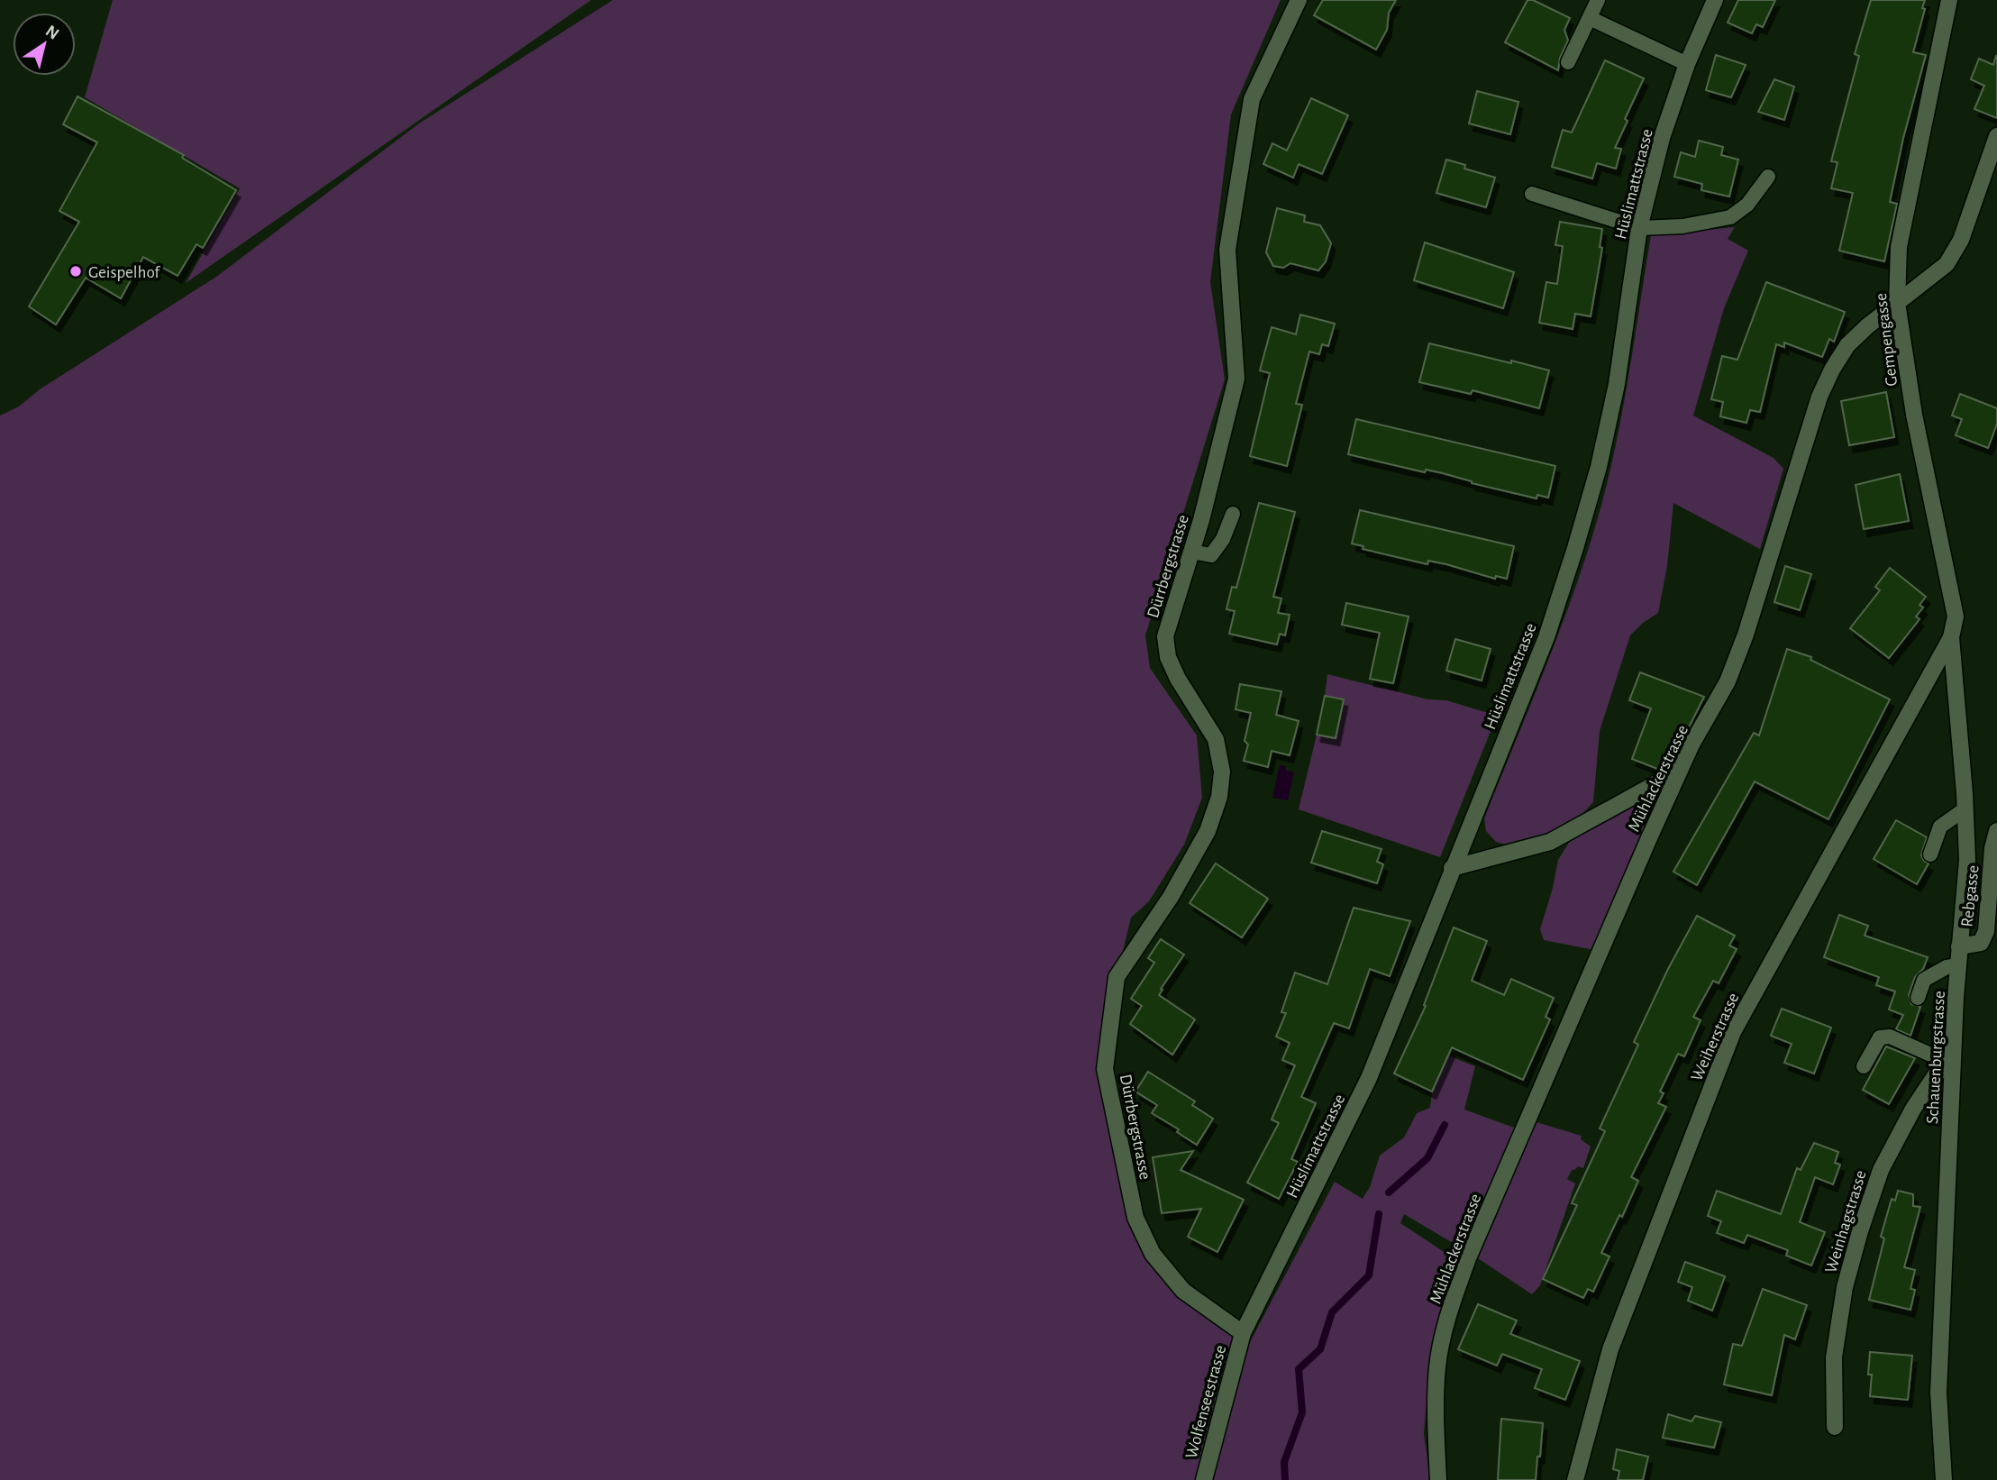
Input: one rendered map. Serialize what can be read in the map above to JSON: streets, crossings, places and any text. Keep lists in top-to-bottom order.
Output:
{
  "streets": {
    "street": [
      "Hüslimattstrasse",
      "Gempengasse",
      "Dürrbergstrasse",
      "Mühlackerstrasse",
      "Rebgasse",
      "Weiherstrasse",
      "Schauenburgstrasse",
      "Weinhagstrasse",
      "Wolfenseestrasse"
    ]
  },
  "crossings": [
    ["Hüslimattstrasse", "Dürrbergstrasse"],
    ["Hüslimattstrasse", "Wolfenseestrasse"],
    ["Gempengasse", "Mühlackerstrasse"],
    ["Gempengasse", "Weiherstrasse"],
    ["Gempengasse", "Schauenburgstrasse"],
    ["Dürrbergstrasse", "Wolfenseestrasse"],
    ["Rebgasse", "Schauenburgstrasse"],
    ["Weiherstrasse", "Schauenburgstrasse"],
    ["Schauenburgstrasse", "Weinhagstrasse"]
  ],
  "places": ["Geispelhof"],
  "north": "top right"
}
